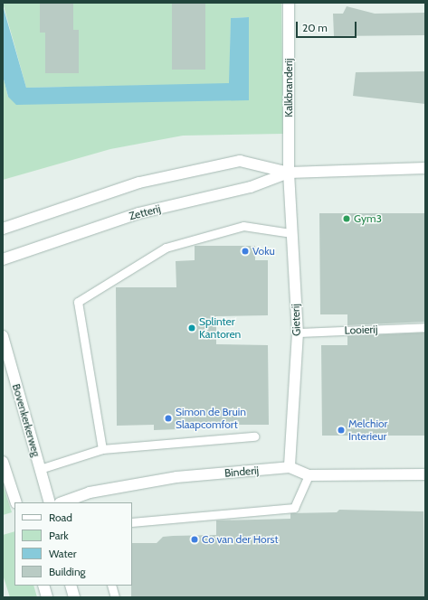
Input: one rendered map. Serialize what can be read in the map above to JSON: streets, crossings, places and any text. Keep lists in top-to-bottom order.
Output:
{
  "streets": {
    "street": [
      "Kalkbranderij",
      "Zetterij",
      "Gieterij",
      "Bovenkerkerweg",
      "Binderij"
    ],
    "lane": ["Looierij"]
  },
  "crossings": [
    ["Kalkbranderij", "Zetterij"],
    ["Kalkbranderij", "Gieterij"],
    ["Zetterij", "Gieterij"],
    ["Gieterij", "Looierij"],
    ["Gieterij", "Binderij"]
  ],
  "places": [
    "Gym3",
    "Voku",
    "Splinter Kantoren",
    "Simon de Bruin Slaapcomfort",
    "Melchior Interieur",
    "Co van der Horst"
  ],
  "legend": [
    "Road",
    "Park",
    "Water",
    "Building"
  ],
  "scale_bar": "20 m"
}
